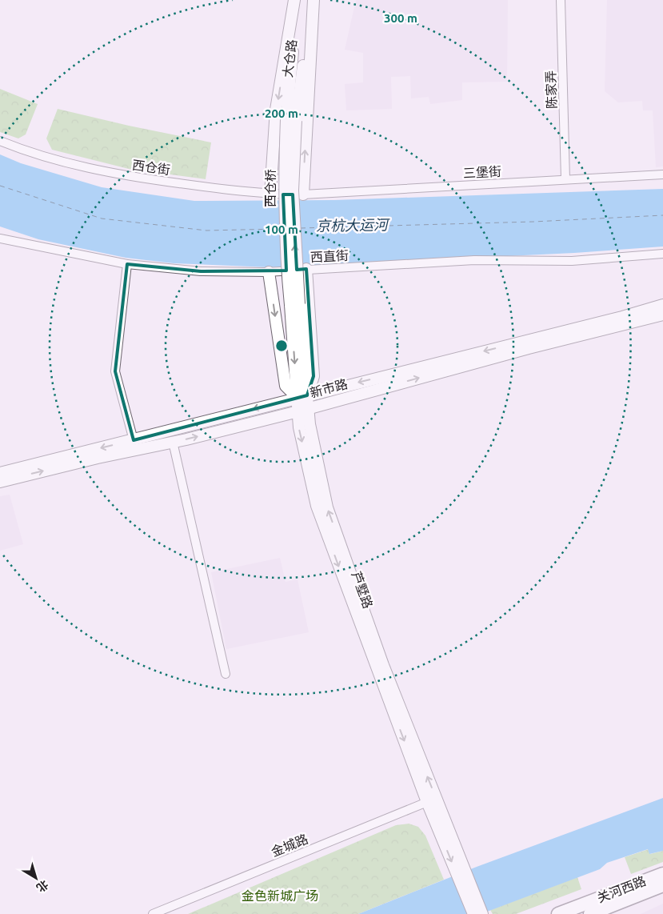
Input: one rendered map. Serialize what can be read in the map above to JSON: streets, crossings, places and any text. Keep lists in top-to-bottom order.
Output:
{
  "streets": {
    "main road": [
      "大仓路",
      "西仓桥",
      "新市路",
      "芦墅路",
      "关河西路"
    ],
    "street": [
      "陈家弄",
      "西仓街",
      "三堡街",
      "西直街",
      "金城路"
    ]
  },
  "crossings": [
    ["大仓路", "西仓桥"],
    ["陈家弄", "三堡街"],
    ["西仓街", "三堡街"],
    ["西仓桥", "芦墅路"],
    ["新市路", "芦墅路"],
    ["芦墅路", "金城路"]
  ],
  "water": ["京杭大运河"],
  "parks": ["金色新城广场"],
  "north": "bottom right",
  "rings": ["300 m", "200 m", "100 m"]
}
